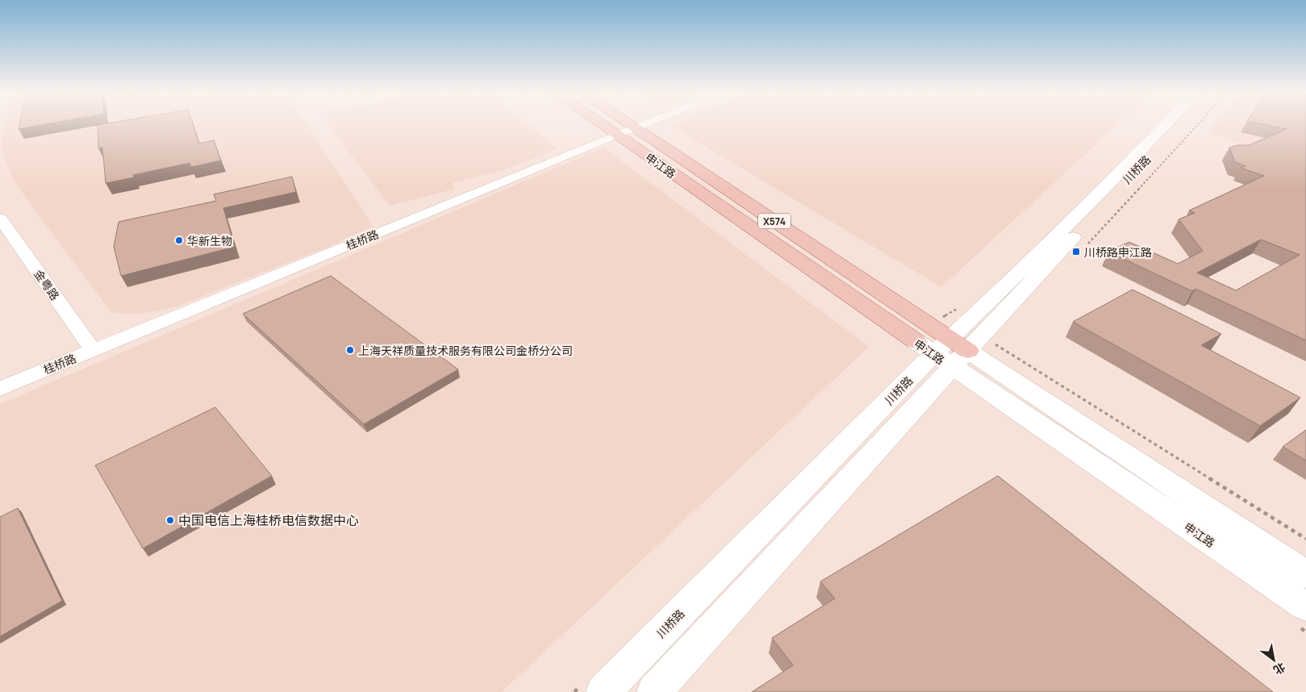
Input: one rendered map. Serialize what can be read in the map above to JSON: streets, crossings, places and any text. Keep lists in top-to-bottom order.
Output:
{
  "streets": {
    "main road": ["申江路", "X574"],
    "street": ["川桥路", "桂桥路", "金粤路"]
  },
  "crossings": [
    ["申江路", "川桥路"],
    ["申江路", "桂桥路"],
    ["桂桥路", "金粤路"]
  ],
  "places": {
    "other": ["华新生物", "上海天祥质量技术服务有限公司金桥分公司", "中国电信上海桂桥电信数据中心"],
    "transit": ["川桥路申江路"]
  },
  "north": "bottom right"
}
